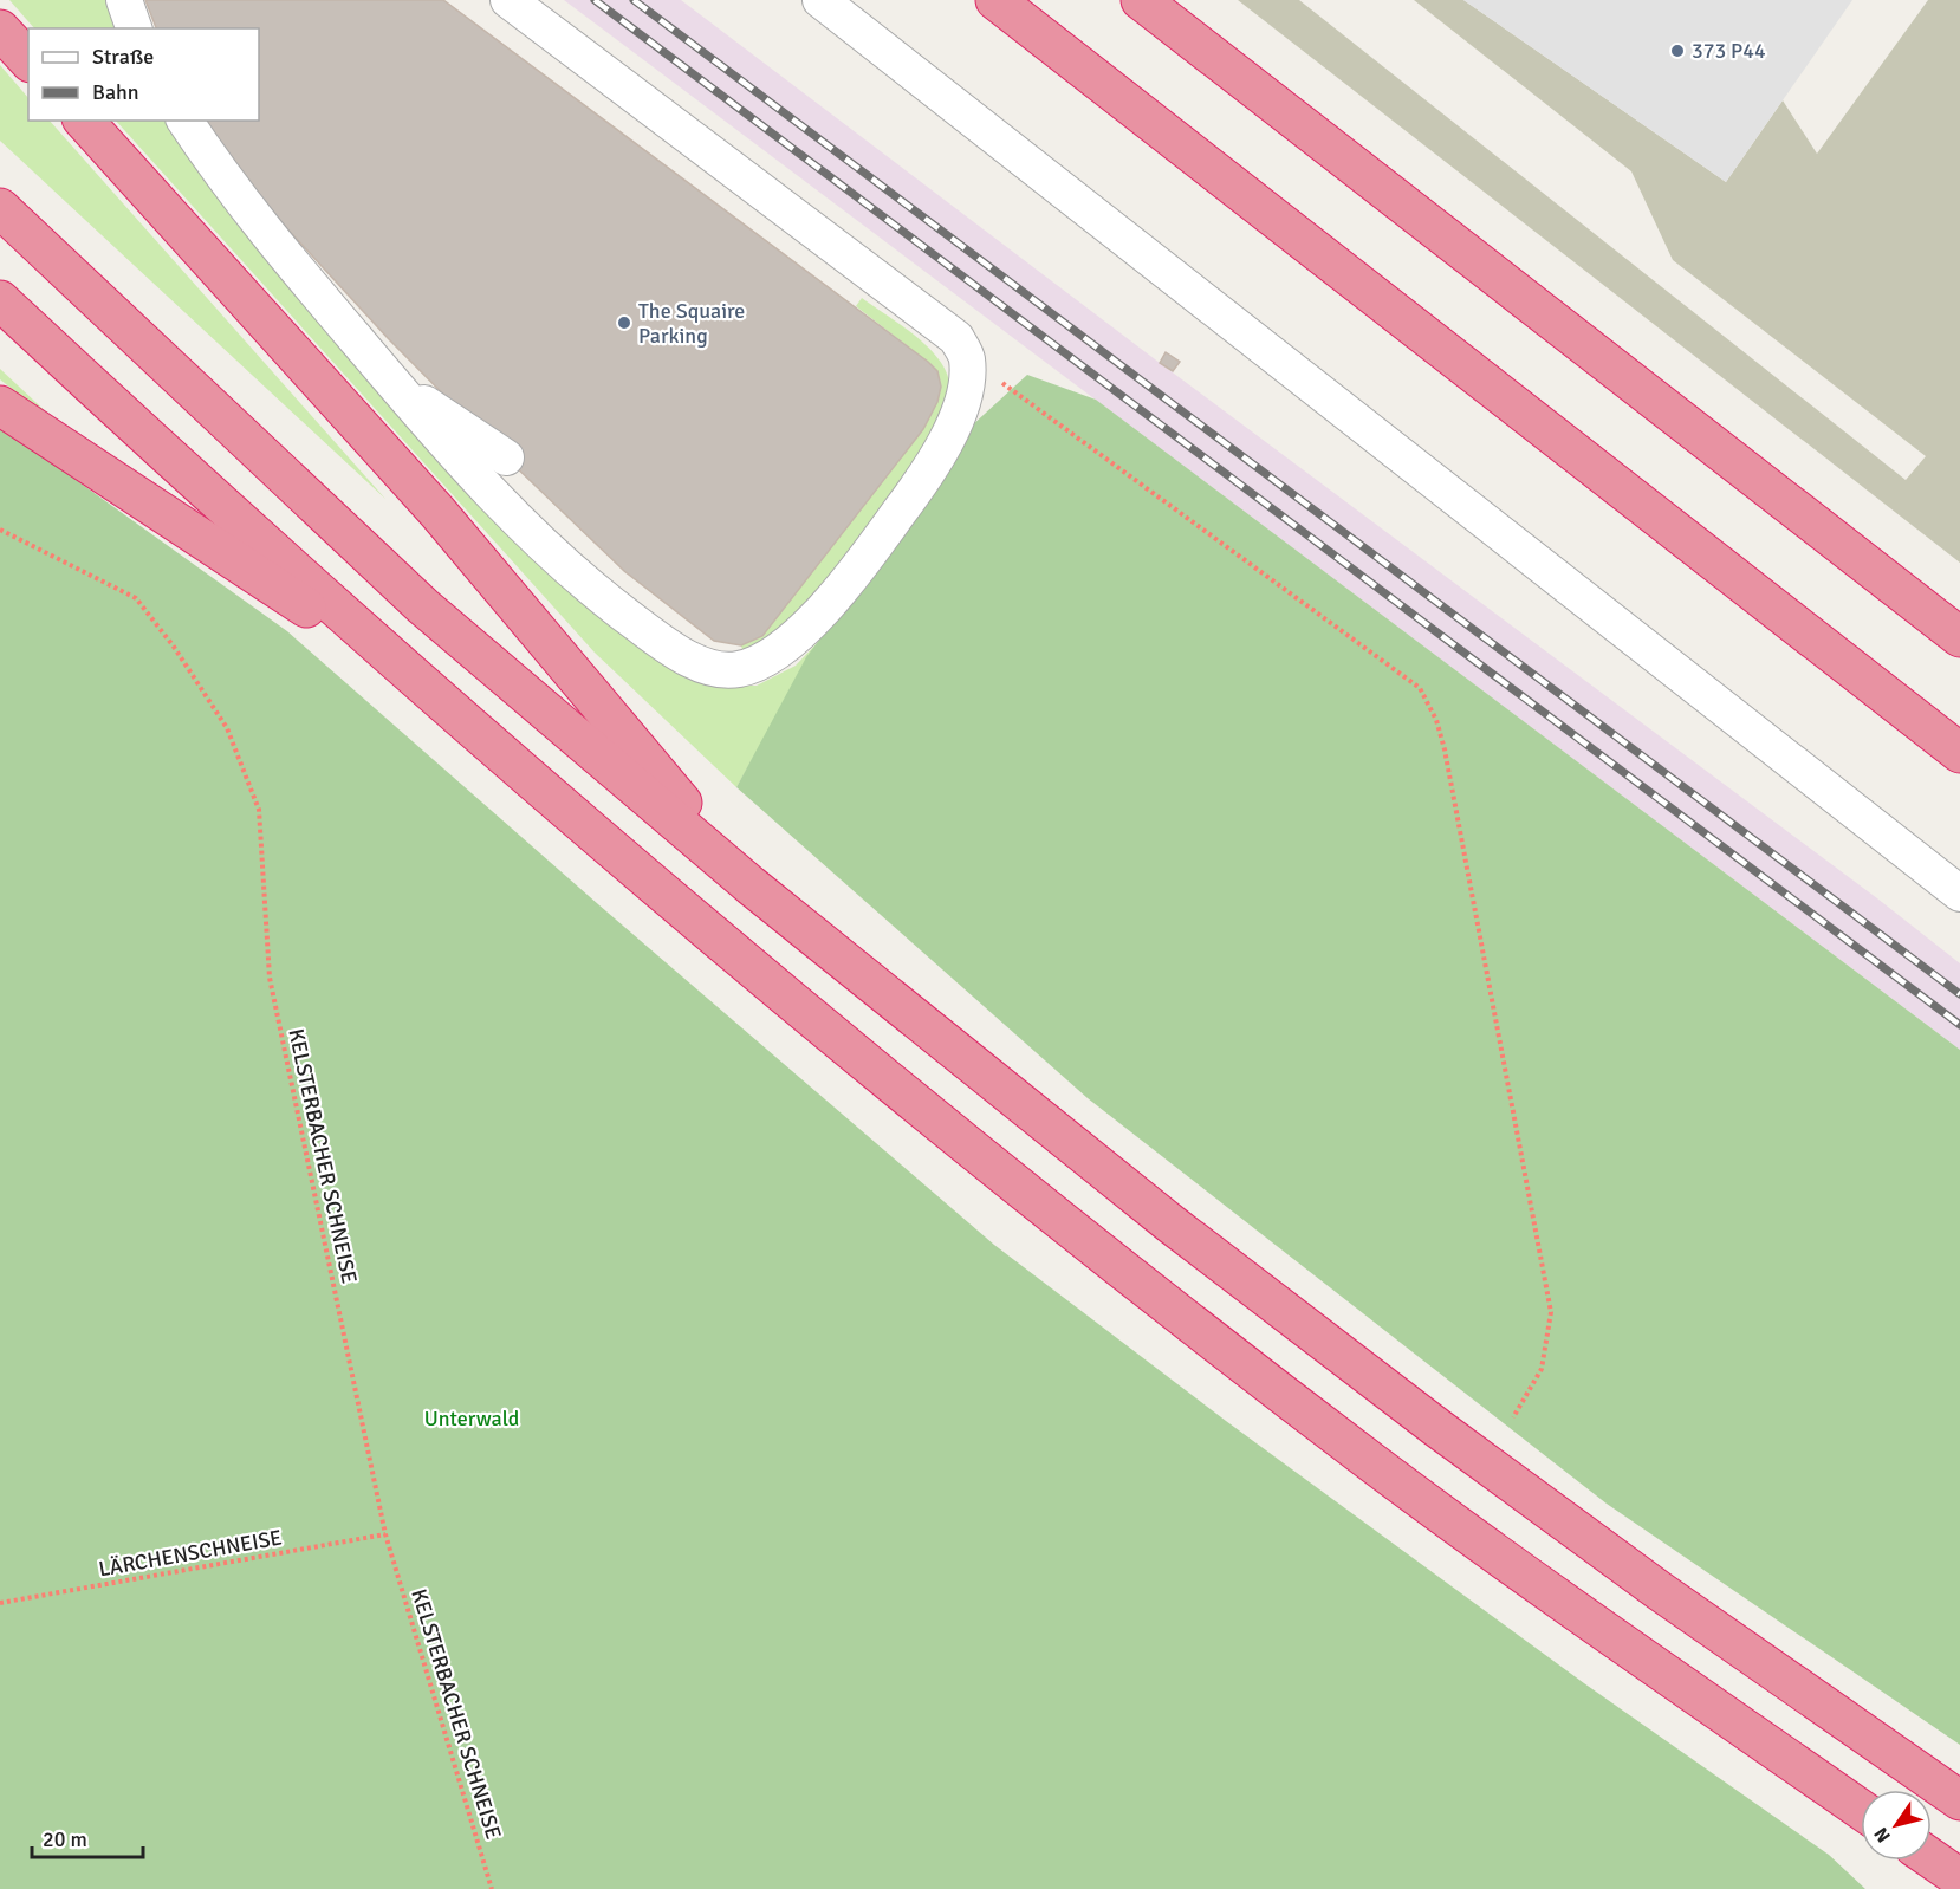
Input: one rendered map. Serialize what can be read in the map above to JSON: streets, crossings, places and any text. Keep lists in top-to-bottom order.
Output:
{
  "streets": {
    "path": ["KELSTERBACHER SCHNEISE", "LÄRCHENSCHNEISE"]
  },
  "crossings": [
    ["KELSTERBACHER SCHNEISE", "LÄRCHENSCHNEISE"]
  ],
  "parks": ["Unterwald"],
  "places": ["373 P44", "The Squaire Parking"],
  "legend": ["Straße", "Bahn"],
  "scale_bar": "20 m",
  "north": "bottom left"
}
